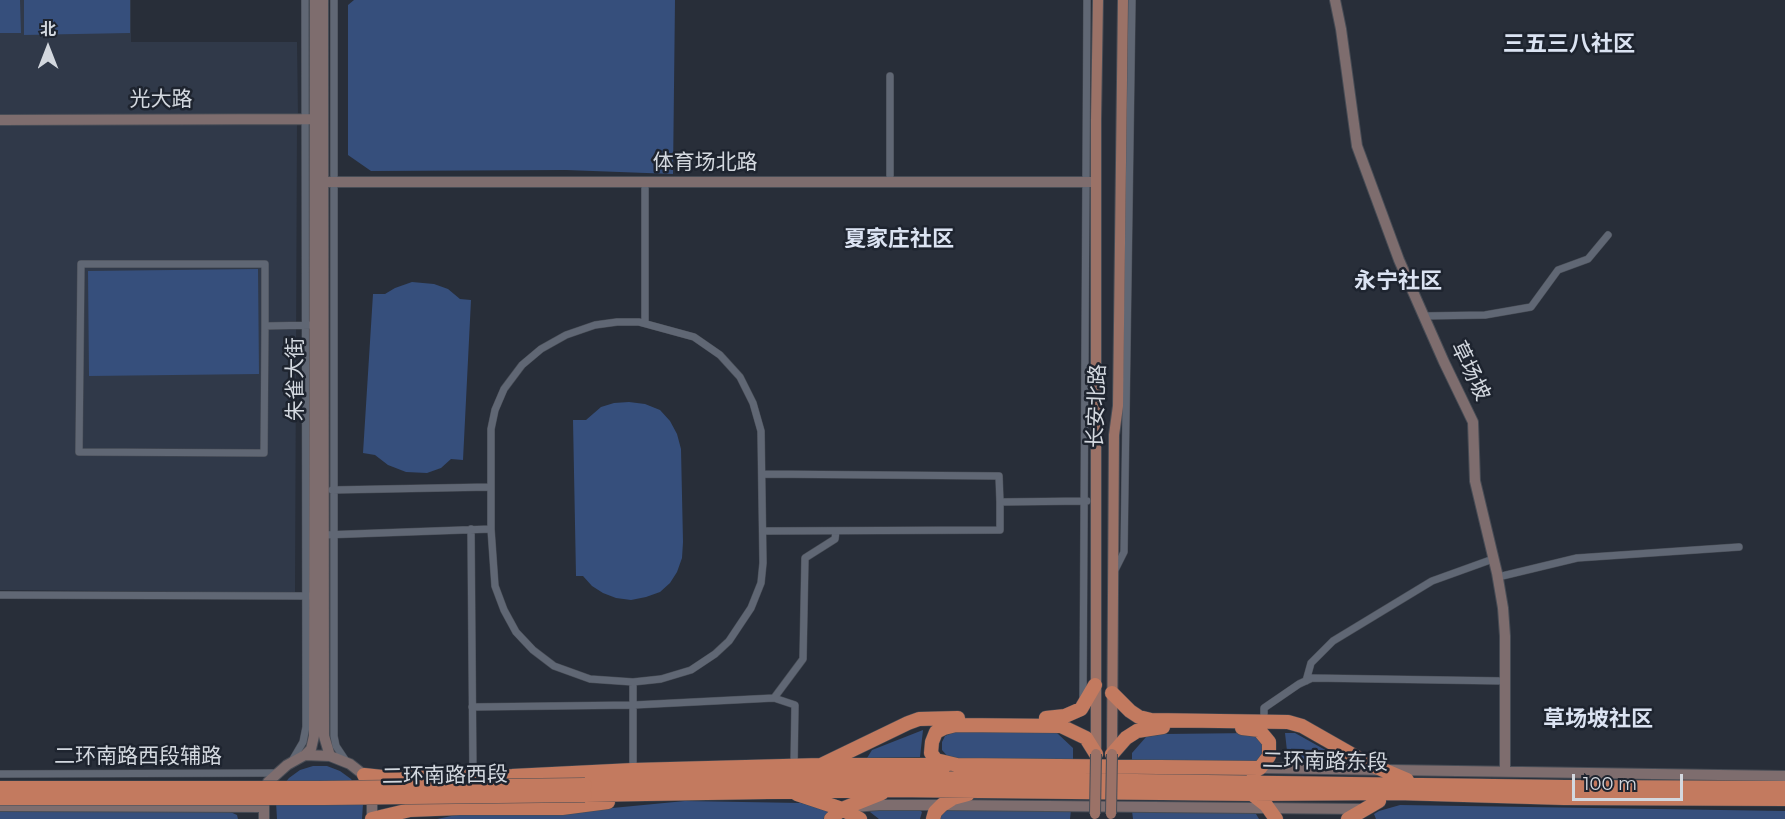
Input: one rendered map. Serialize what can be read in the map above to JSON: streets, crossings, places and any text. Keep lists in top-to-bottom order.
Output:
{
  "streets": {
    "highway": ["二环南路东段", "二环南路西段"],
    "main road": [
      "光大路",
      "体育场北路",
      "草场坡",
      "朱雀大街",
      "长安北路"
    ],
    "street": ["二环南路西段辅路"]
  },
  "crossings": [
    ["光大路", "朱雀大街"],
    ["体育场北路", "朱雀大街"],
    ["体育场北路", "长安北路"],
    ["二环南路东段", "二环南路西段"]
  ],
  "districts": [
    "三五三八社区",
    "夏家庄社区",
    "永宁社区",
    "草场坡社区"
  ],
  "scale_bar": "100 m",
  "north": "top"
}
